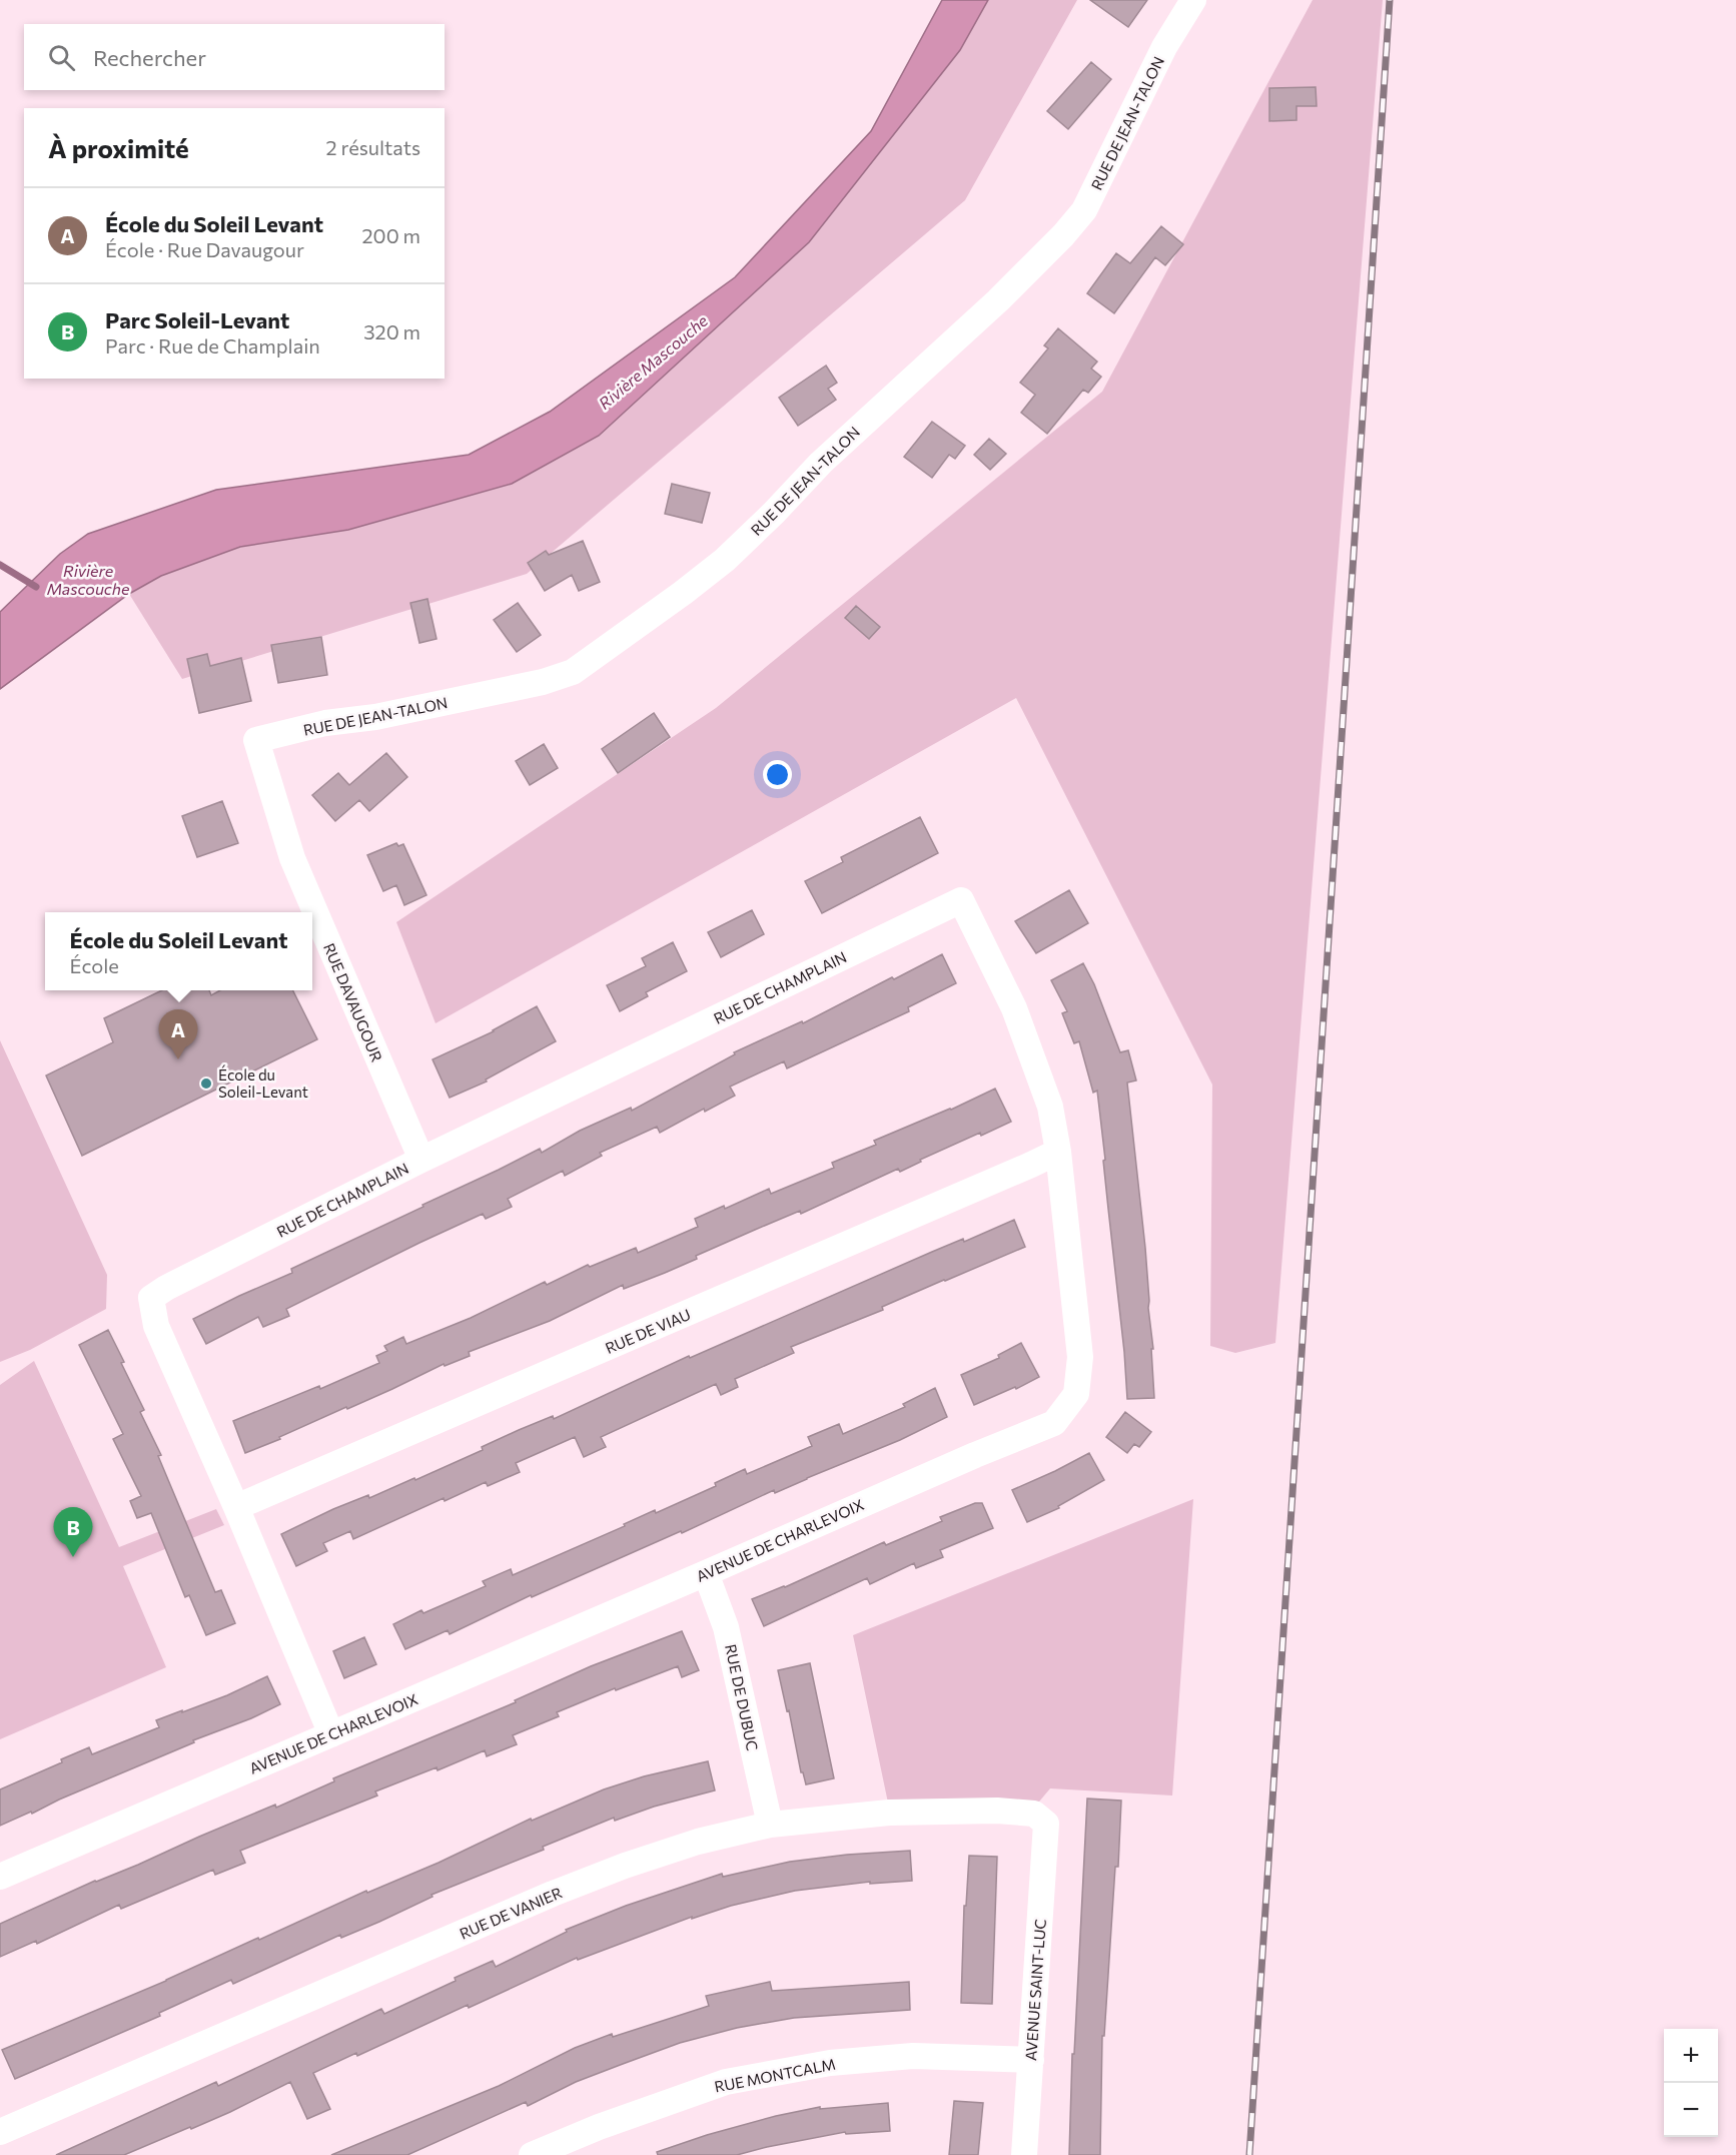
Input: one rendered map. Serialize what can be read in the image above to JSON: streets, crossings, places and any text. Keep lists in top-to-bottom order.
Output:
{
  "streets": {
    "street": [
      "RUE DE JEAN-TALON",
      "RUE DE CHAMPLAIN",
      "RUE DAVAUGOUR",
      "RUE DE VIAU",
      "AVENUE DE CHARLEVOIX",
      "RUE DE DUBUC",
      "RUE DE VANIER",
      "AVENUE SAINT-LUC",
      "RUE MONTCALM"
    ]
  },
  "crossings": [
    ["RUE DE JEAN-TALON", "RUE DAVAUGOUR"],
    ["RUE DE CHAMPLAIN", "RUE DAVAUGOUR"],
    ["RUE DE CHAMPLAIN", "RUE DE VIAU"],
    ["RUE DE CHAMPLAIN", "AVENUE DE CHARLEVOIX"],
    ["RUE DE VIAU", "AVENUE DE CHARLEVOIX"],
    ["AVENUE DE CHARLEVOIX", "RUE DE DUBUC"],
    ["RUE DE DUBUC", "RUE DE VANIER"],
    ["RUE DE VANIER", "AVENUE SAINT-LUC"],
    ["AVENUE SAINT-LUC", "RUE MONTCALM"]
  ],
  "water": ["Rivière Mascouche"],
  "places": ["École du Soleil-Levant"],
  "page": {
    "search": "Rechercher",
    "heading": ["À proximité", "2 résultats"],
    "list": [
      {
        "mark": "A",
        "name": "École du Soleil Levant",
        "note": "École · Rue Davaugour",
        "value": "200 m"
      },
      {
        "mark": "B",
        "name": "Parc Soleil-Levant",
        "note": "Parc · Rue de Champlain",
        "value": "320 m"
      }
    ],
    "popup": ["École du Soleil Levant", "École"],
    "pins": ["A", "B"],
    "map_buttons": ["+", "−"]
  }
}
